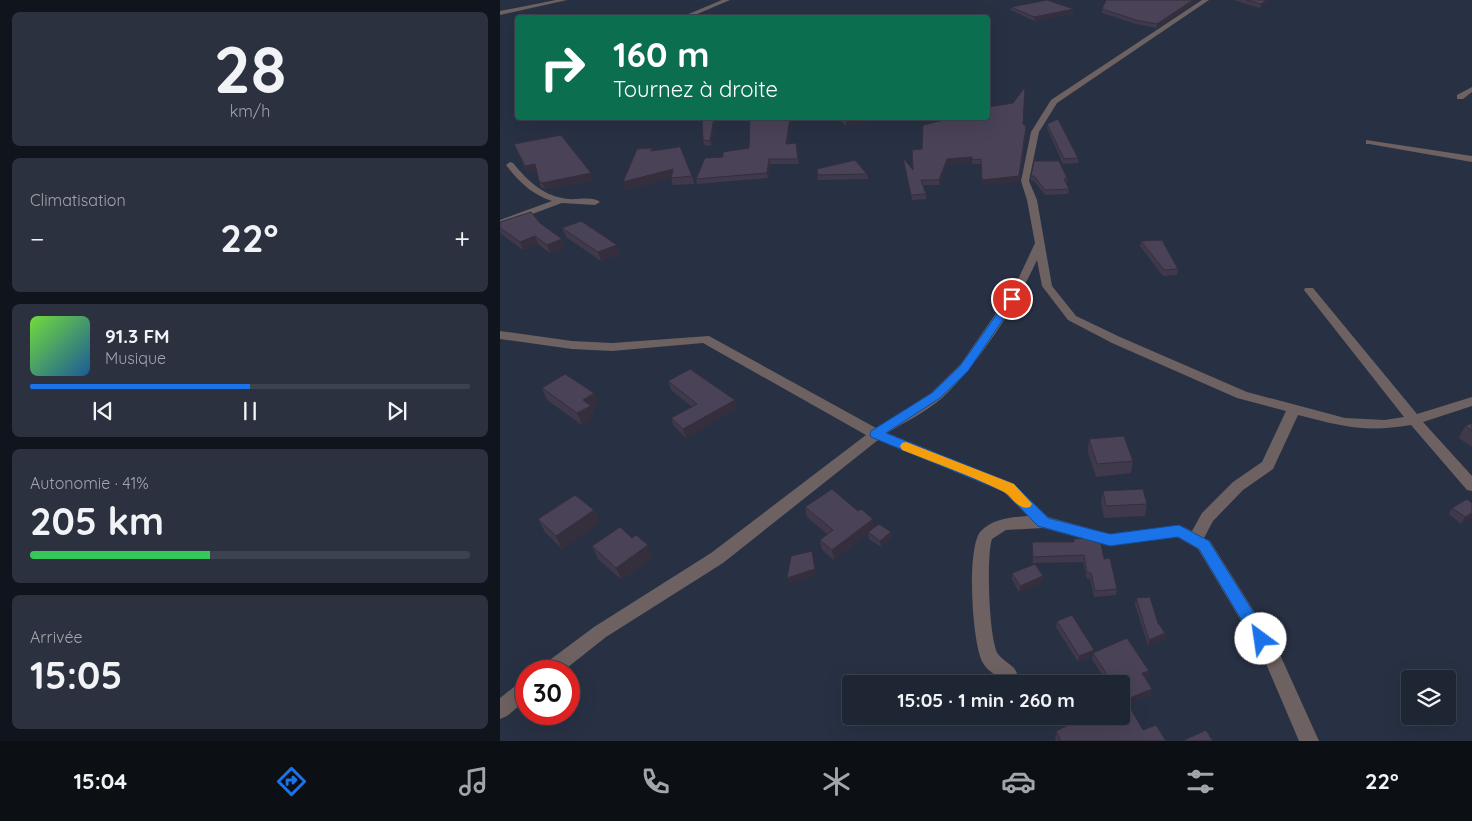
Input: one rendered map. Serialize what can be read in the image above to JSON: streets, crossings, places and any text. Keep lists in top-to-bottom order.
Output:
{
  "page": {
    "tile": [
      ["28", "km/h"],
      "Climatisation",
      ["Autonomie · 41%", "205 km"],
      ["Arrivée", "15:05"]
    ],
    "turn": ["160 m", "Tournez à droite"],
    "heat": ["−", "22°", "+"],
    "song": ["91.3 FM", "Musique"],
    "limit": "30",
    "trip": "15:05 · 1 min · 260 m",
    "tabs": ["15:04", "22°"]
  }
}
